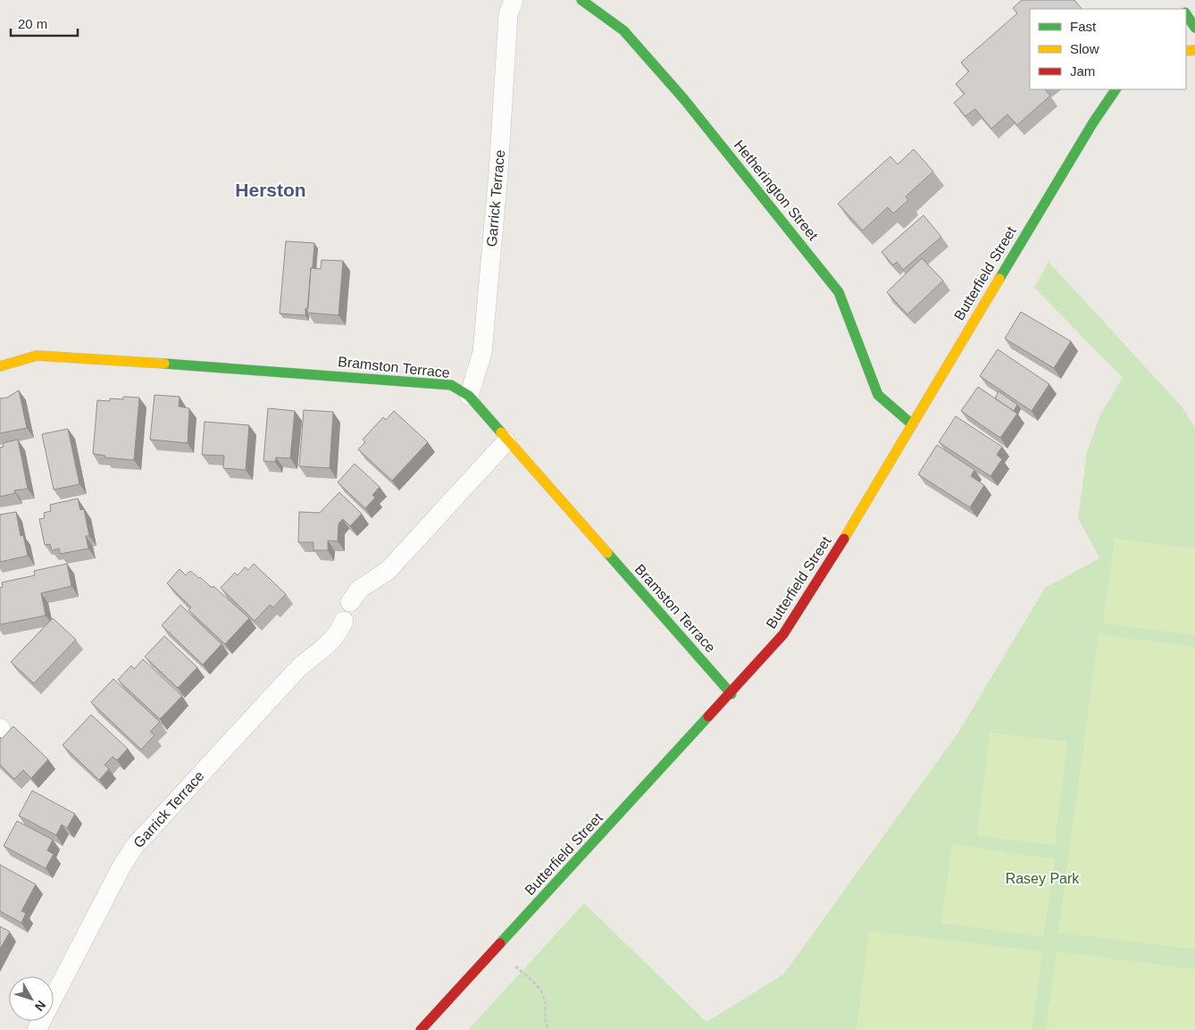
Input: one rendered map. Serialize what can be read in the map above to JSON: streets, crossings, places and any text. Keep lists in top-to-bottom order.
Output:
{
  "streets": {
    "street": [
      "Hetherington Street",
      "Garrick Terrace",
      "Butterfield Street",
      "Bramston Terrace"
    ]
  },
  "crossings": [
    ["Hetherington Street", "Butterfield Street"],
    ["Garrick Terrace", "Bramston Terrace"],
    ["Butterfield Street", "Bramston Terrace"]
  ],
  "districts": ["Herston"],
  "parks": ["Rasey Park"],
  "legend": ["Fast", "Slow", "Jam"],
  "scale_bar": "20 m",
  "north": "bottom right"
}
